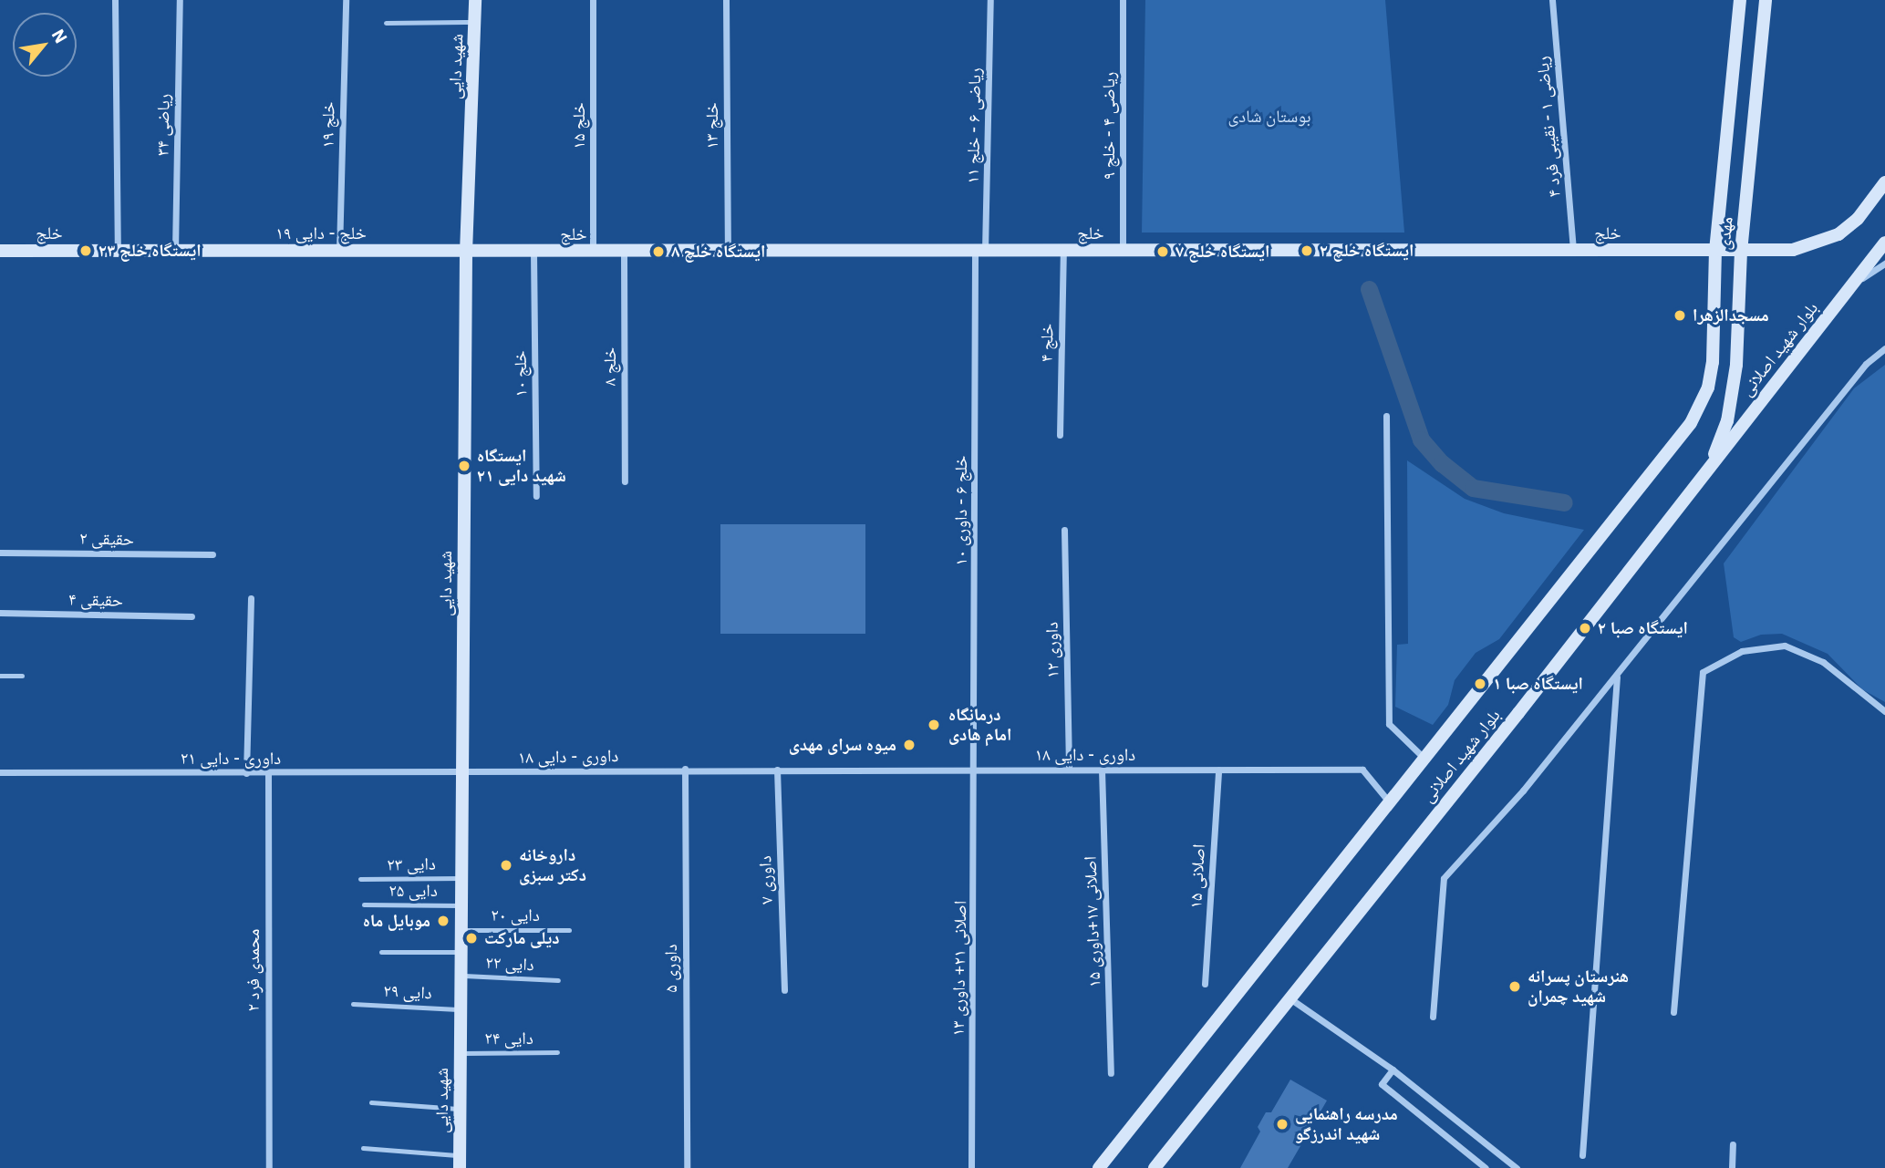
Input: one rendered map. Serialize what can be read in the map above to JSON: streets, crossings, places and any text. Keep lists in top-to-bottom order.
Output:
{
  "streets": {
    "main road": [
      "شهید دایی",
      "خلج",
      "خلج - دایی ۱۹",
      "مهدی",
      "بلوار شهید اصلانی"
    ],
    "street": [
      "ریاضی ۳۴",
      "خلج ۱۹",
      "خلج ۱۵",
      "خلج ۱۳",
      "ریاضی ۶ - خلج ۱۱",
      "ریاضی ۴ - خلج ۹",
      "ریاضی ۱ - نقیبی فرد ۴",
      "خلج ۴",
      "خلج ۸",
      "خلج ۱۰",
      "خلج ۶ - داوری ۱۰",
      "حقیقی ۲",
      "حقیقی ۴",
      "داوری ۱۲",
      "داوری - دایی ۱۸",
      "داوری - دایی ۲۱",
      "اصلانی ۱۵",
      "داوری ۷",
      "اصلانی ۱۷+داوری ۱۵",
      "داوری ۵",
      "اصلانی ۲۱+ داوری ۱۳",
      "محمدی فرد ۲"
    ],
    "lane": [
      "دایی ۲۳",
      "دایی ۲۵",
      "دایی ۲۰",
      "دایی ۲۲",
      "دایی ۲۹",
      "دایی ۲۴"
    ]
  },
  "crossings": [
    ["شهید دایی", "خلج"],
    ["شهید دایی", "خلج - دایی ۱۹"],
    ["شهید دایی", "داوری - دایی ۱۸"],
    ["شهید دایی", "داوری - دایی ۲۱"],
    ["شهید دایی", "دایی ۲۳"],
    ["شهید دایی", "دایی ۲۵"],
    ["شهید دایی", "دایی ۲۰"],
    ["شهید دایی", "دایی ۲۲"],
    ["شهید دایی", "دایی ۲۹"],
    ["شهید دایی", "دایی ۲۴"],
    ["ریاضی ۳۴", "خلج"],
    ["ریاضی ۳۴", "خلج - دایی ۱۹"],
    ["خلج ۱۹", "خلج - دایی ۱۹"],
    ["خلج ۱۵", "خلج"],
    ["خلج ۱۳", "خلج"],
    ["ریاضی ۶ - خلج ۱۱", "خلج"],
    ["ریاضی ۶ - خلج ۱۱", "خلج ۶ - داوری ۱۰"],
    ["ریاضی ۴ - خلج ۹", "خلج"],
    ["ریاضی ۱ - نقیبی فرد ۴", "خلج"],
    ["خلج", "خلج - دایی ۱۹"],
    ["خلج", "مهدی"],
    ["خلج", "خلج ۴"],
    ["خلج", "خلج ۸"],
    ["خلج", "خلج ۱۰"],
    ["خلج", "خلج ۶ - داوری ۱۰"],
    ["مهدی", "بلوار شهید اصلانی"],
    ["بلوار شهید اصلانی", "داوری - دایی ۱۸"],
    ["خلج ۶ - داوری ۱۰", "داوری - دایی ۱۸"],
    ["خلج ۶ - داوری ۱۰", "اصلانی ۲۱+ داوری ۱۳"],
    ["داوری ۱۲", "داوری - دایی ۱۸"],
    ["داوری - دایی ۱۸", "داوری - دایی ۲۱"],
    ["داوری - دایی ۱۸", "اصلانی ۱۵"],
    ["داوری - دایی ۱۸", "داوری ۷"],
    ["داوری - دایی ۱۸", "اصلانی ۱۷+داوری ۱۵"],
    ["داوری - دایی ۱۸", "داوری ۵"],
    ["داوری - دایی ۱۸", "اصلانی ۲۱+ داوری ۱۳"],
    ["داوری - دایی ۲۱", "محمدی فرد ۲"]
  ],
  "parks": ["بوستان شادی"],
  "places": [
    "ایستگاه خلج ۲۳",
    "ایستگاه خلچ ۲",
    "ایستگاه خلچ ۸",
    "ایستگاه خلج ۷",
    "مسجدالزهرا",
    "ایستگاه شهید دایی ۲۱",
    "ایستگاه صبا ۲",
    "ایستگاه صبا ۱",
    "درمانگاه امام هادی",
    "میوه سرای مهدی",
    "داروخانه دکتر سبزی",
    "موبایل ماه",
    "دیلی مارکت",
    "هنرستان پسرانه شهید چمران",
    "مدرسه راهنمایی شهید اندرزگو"
  ],
  "north": "top right"
}
